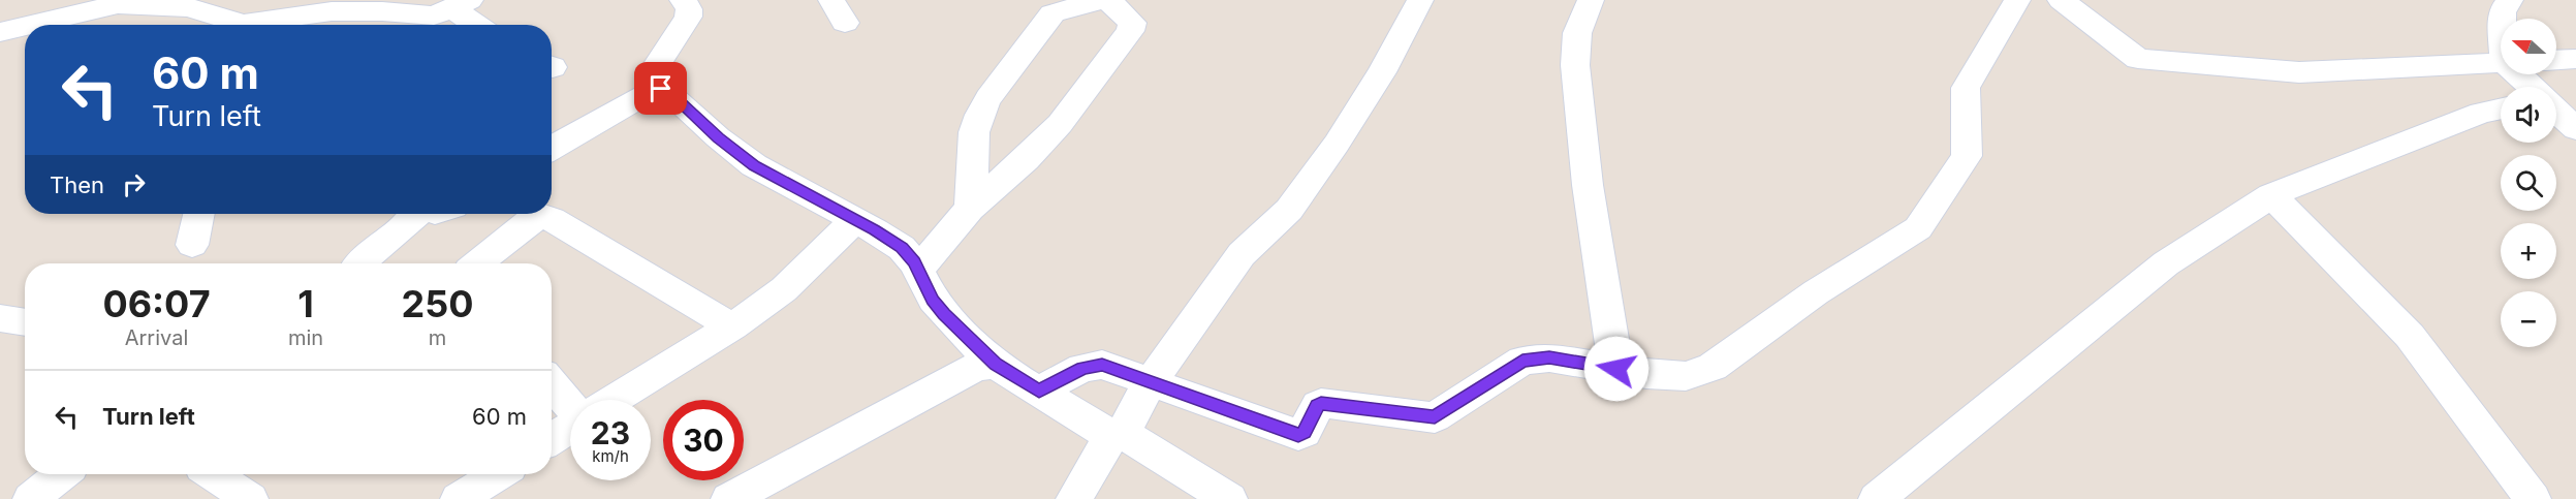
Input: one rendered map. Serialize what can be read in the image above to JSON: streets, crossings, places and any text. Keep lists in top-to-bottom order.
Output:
{
  "north": "left",
  "page": {
    "map_buttons": ["+", "−"],
    "turn": ["60 m", "Turn left"],
    "then": "Then",
    "eta": [
      "06:07",
      "Arrival",
      "1",
      "min",
      "250",
      "m"
    ],
    "list": [
      {
        "name": "Turn left",
        "value": "60 m"
      }
    ],
    "speed": "23 km/h",
    "limit": "30"
  }
}
